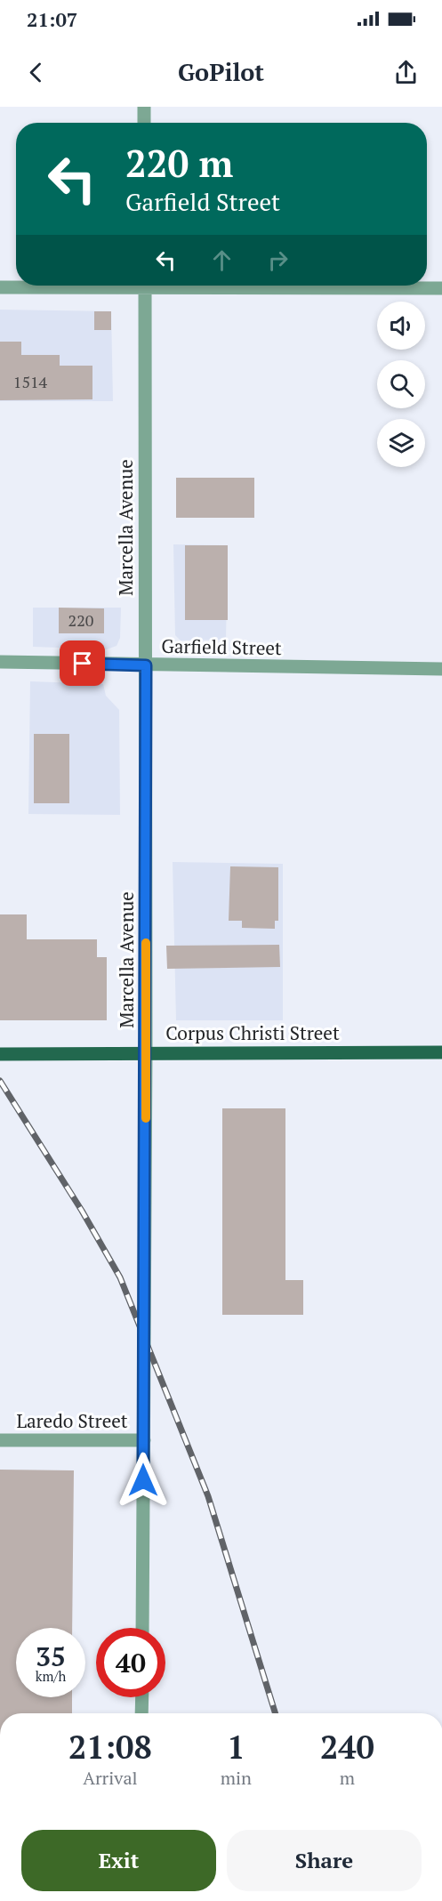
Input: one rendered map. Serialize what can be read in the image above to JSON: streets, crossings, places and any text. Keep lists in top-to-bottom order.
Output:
{
  "streets": {
    "main road": ["Corpus Christi Street"],
    "street": ["Marcella Avenue", "Garfield Street", "Laredo Street"]
  },
  "crossings": [
    ["Marcella Avenue", "Garfield Street"],
    ["Marcella Avenue", "Corpus Christi Street"],
    ["Marcella Avenue", "Laredo Street"]
  ],
  "house_numbers": ["1514", "220"],
  "page": {
    "status": "21:07",
    "header": "GoPilot",
    "turn": ["220 m", "Garfield Street"],
    "speed": "35 km/h",
    "limit": "40",
    "eta": [
      "21:08",
      "Arrival",
      "1",
      "min",
      "240",
      "m"
    ],
    "buttons": ["Exit", "Share"]
  }
}
